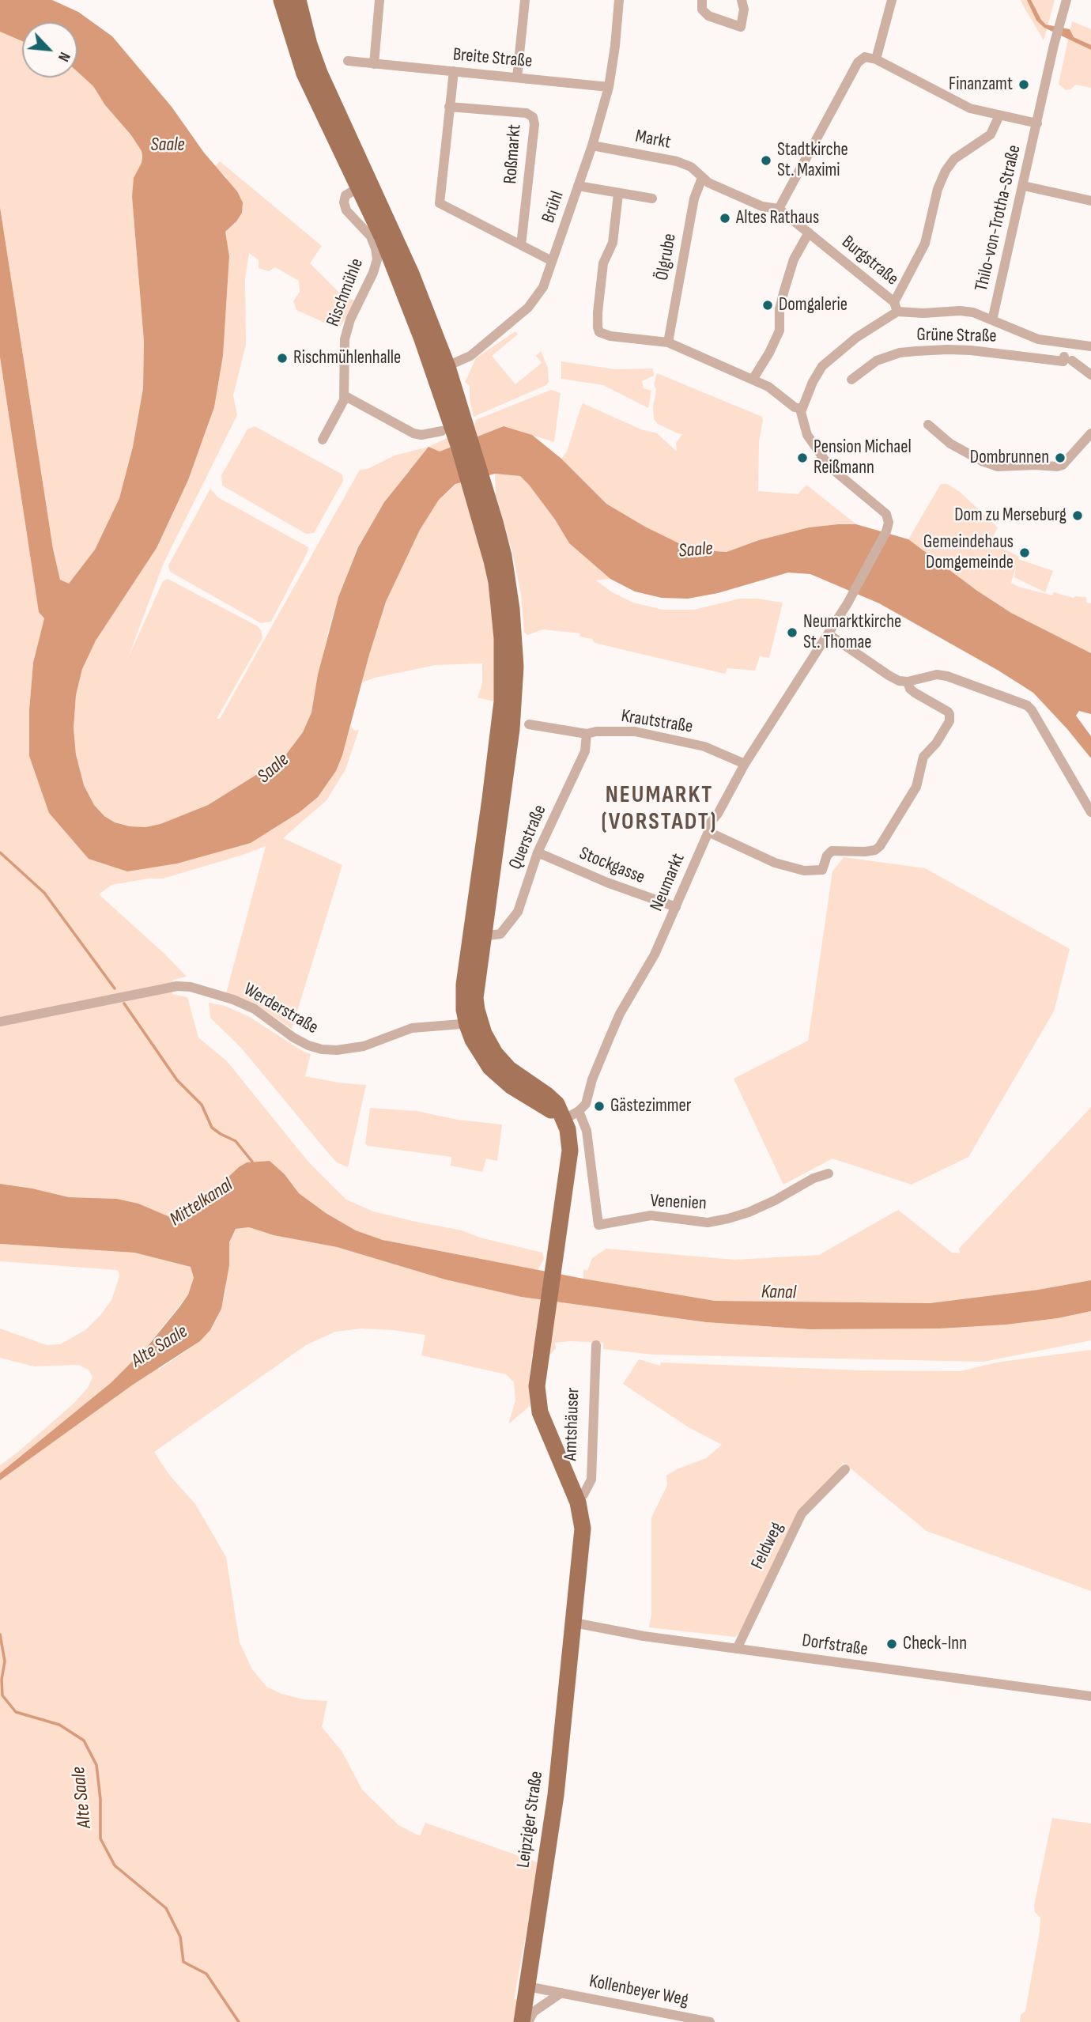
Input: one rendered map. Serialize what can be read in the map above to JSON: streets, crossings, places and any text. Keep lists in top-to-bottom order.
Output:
{
  "streets": {
    "main road": ["Amtshäuser", "Leipziger Straße"],
    "street": [
      "Breite Straße",
      "Markt",
      "Roßmarkt",
      "Brühl",
      "Thilo-von-Trotha-Straße",
      "Ölgrube",
      "Burgstraße",
      "Rischmühle",
      "Grüne Straße",
      "Krautstraße",
      "Querstraße",
      "Stockgasse",
      "Neumarkt",
      "Werderstraße",
      "Venenien",
      "Feldweg",
      "Dorfstraße",
      "Kollenbeyer Weg"
    ]
  },
  "crossings": [
    ["Breite Straße", "Brühl"],
    ["Markt", "Brühl"],
    ["Markt", "Ölgrube"],
    ["Markt", "Burgstraße"],
    ["Ölgrube", "Burgstraße"],
    ["Krautstraße", "Querstraße"],
    ["Krautstraße", "Neumarkt"],
    ["Querstraße", "Stockgasse"],
    ["Stockgasse", "Neumarkt"],
    ["Neumarkt", "Venenien"],
    ["Amtshäuser", "Dorfstraße"],
    ["Amtshäuser", "Leipziger Straße"],
    ["Feldweg", "Dorfstraße"],
    ["Dorfstraße", "Leipziger Straße"],
    ["Leipziger Straße", "Kollenbeyer Weg"]
  ],
  "districts": ["NEUMARKT (VORSTADT)"],
  "water": [
    "Saale",
    "Mittelkanal",
    "Kanal",
    "Alte Saale"
  ],
  "places": [
    "Finanzamt",
    "Stadtkirche St. Maximi",
    "Altes Rathaus",
    "Domgalerie",
    "Rischmühlenhalle",
    "Pension Michael Reißmann",
    "Dombrunnen",
    "Dom zu Merseburg",
    "Gemeindehaus Domgemeinde",
    "Neumarktkirche St. Thomae",
    "Gästezimmer",
    "Check-Inn"
  ],
  "north": "bottom right"
}
